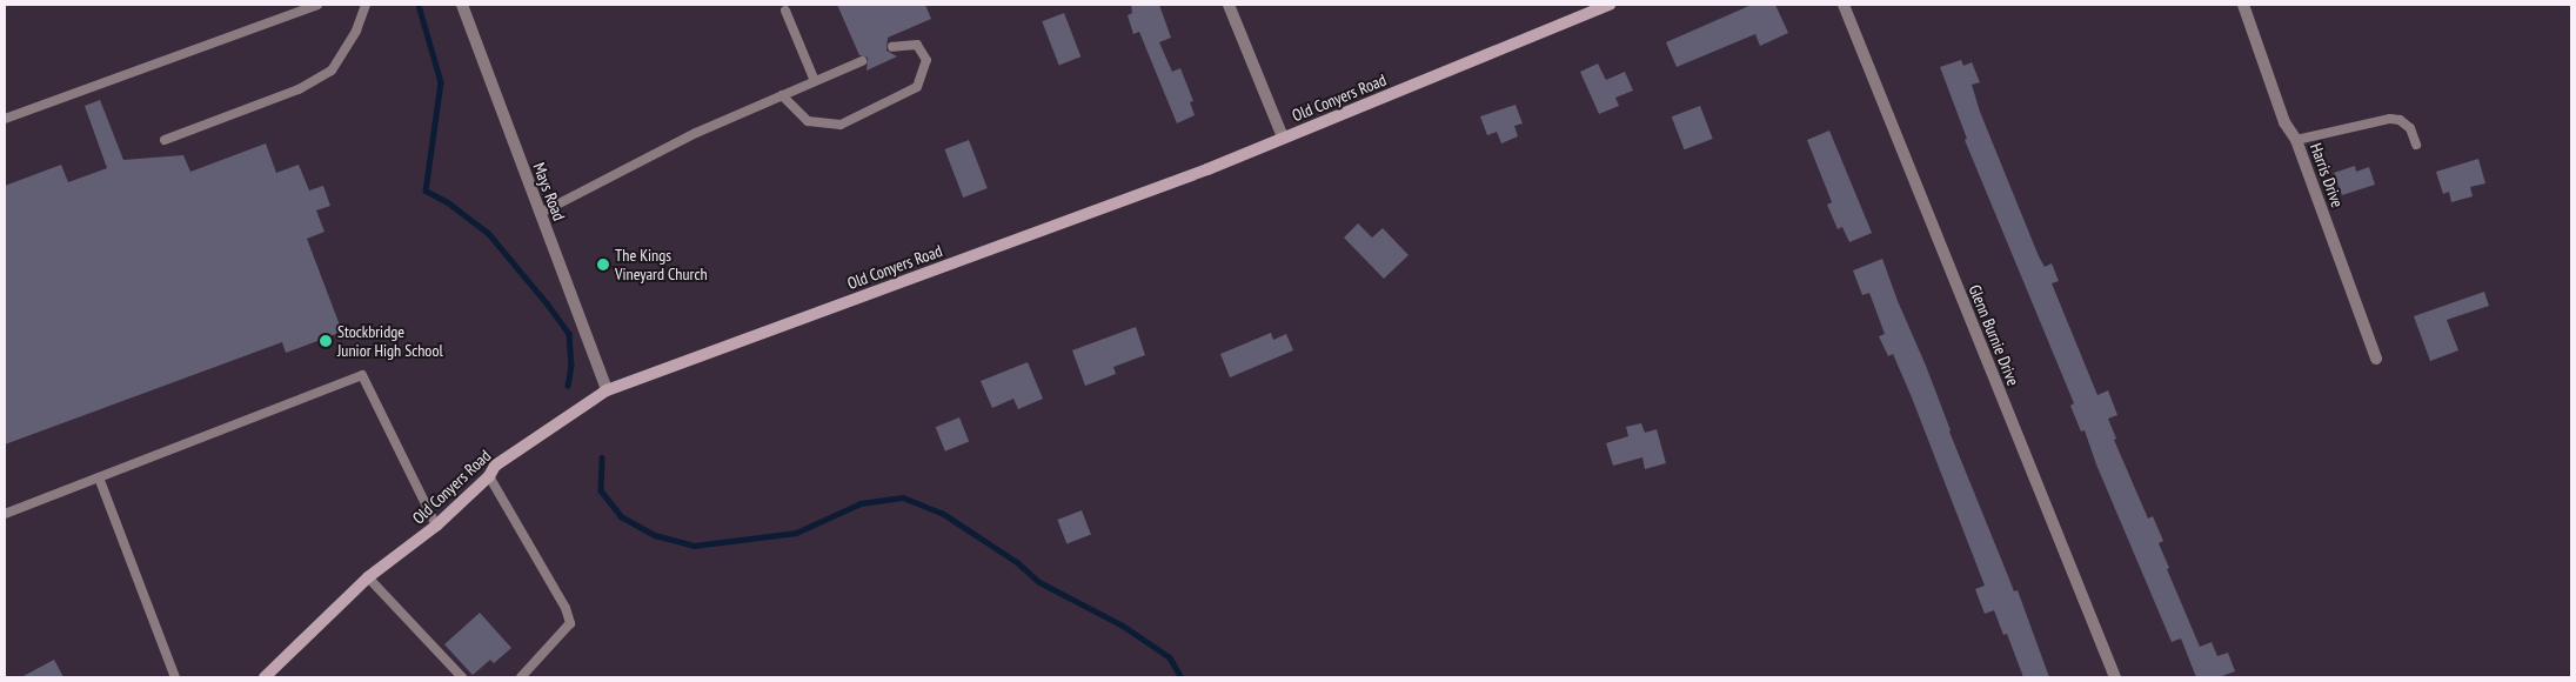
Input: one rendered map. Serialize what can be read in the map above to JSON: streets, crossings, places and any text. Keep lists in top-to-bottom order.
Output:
{
  "streets": {
    "street": [
      "Old Conyers Road",
      "Harris Drive",
      "Mays Road",
      "Glenn Burnie Drive"
    ]
  },
  "crossings": [
    ["Old Conyers Road", "Mays Road"]
  ],
  "places": ["The Kings Vineyard Church", "Stockbridge Junior High School"]
}
